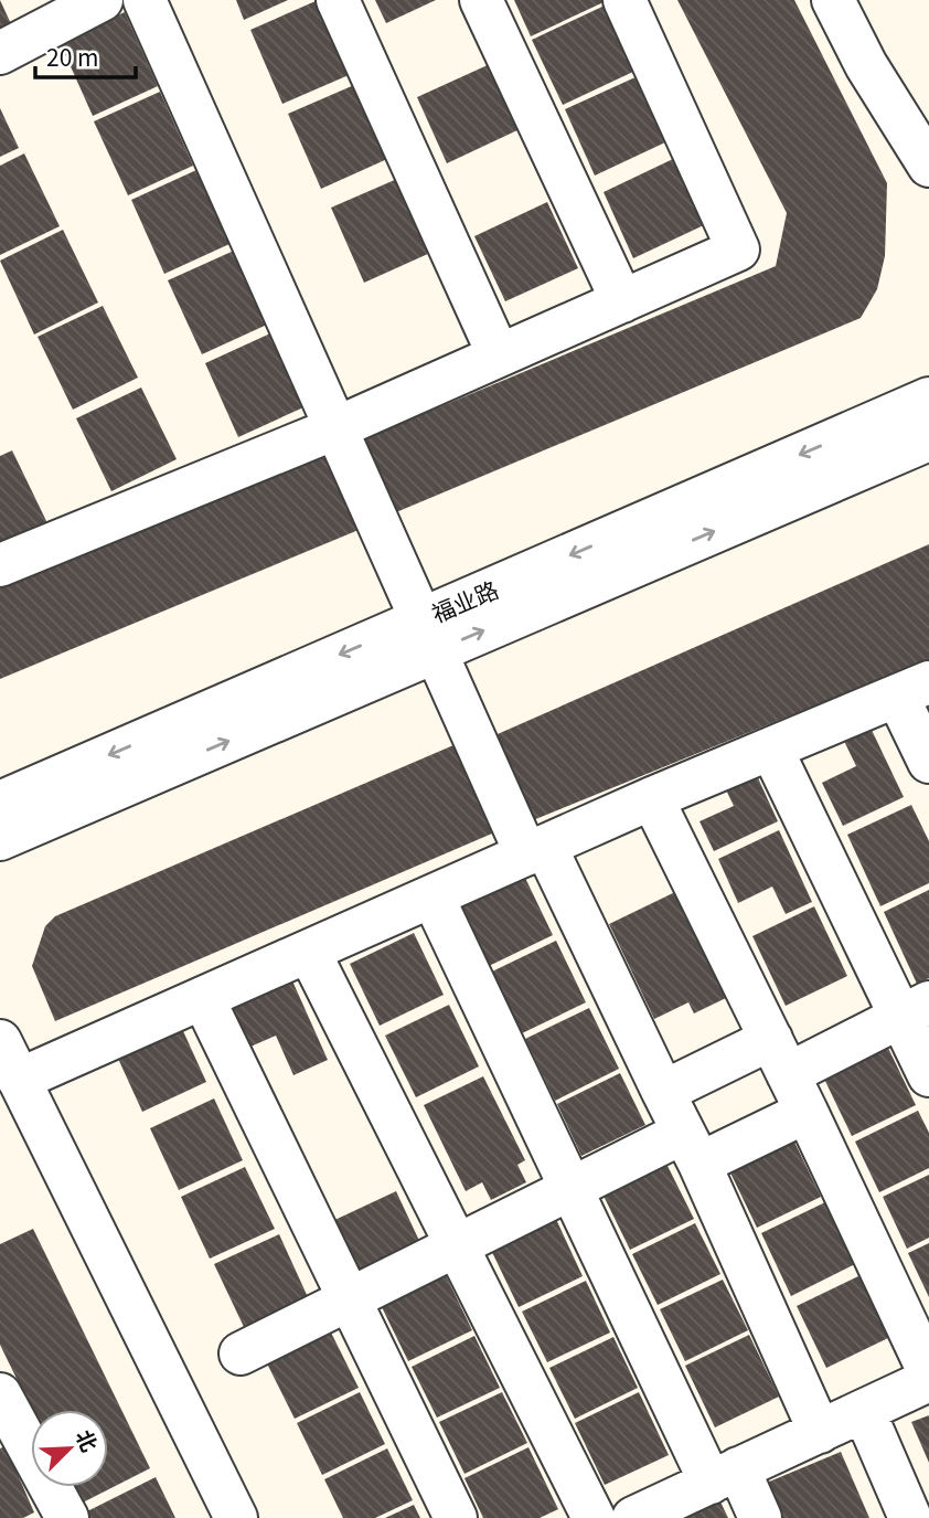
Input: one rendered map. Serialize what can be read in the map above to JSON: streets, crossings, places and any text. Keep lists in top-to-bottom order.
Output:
{
  "streets": {
    "street": ["福业路"]
  },
  "scale_bar": "20 m",
  "north": "top right"
}
